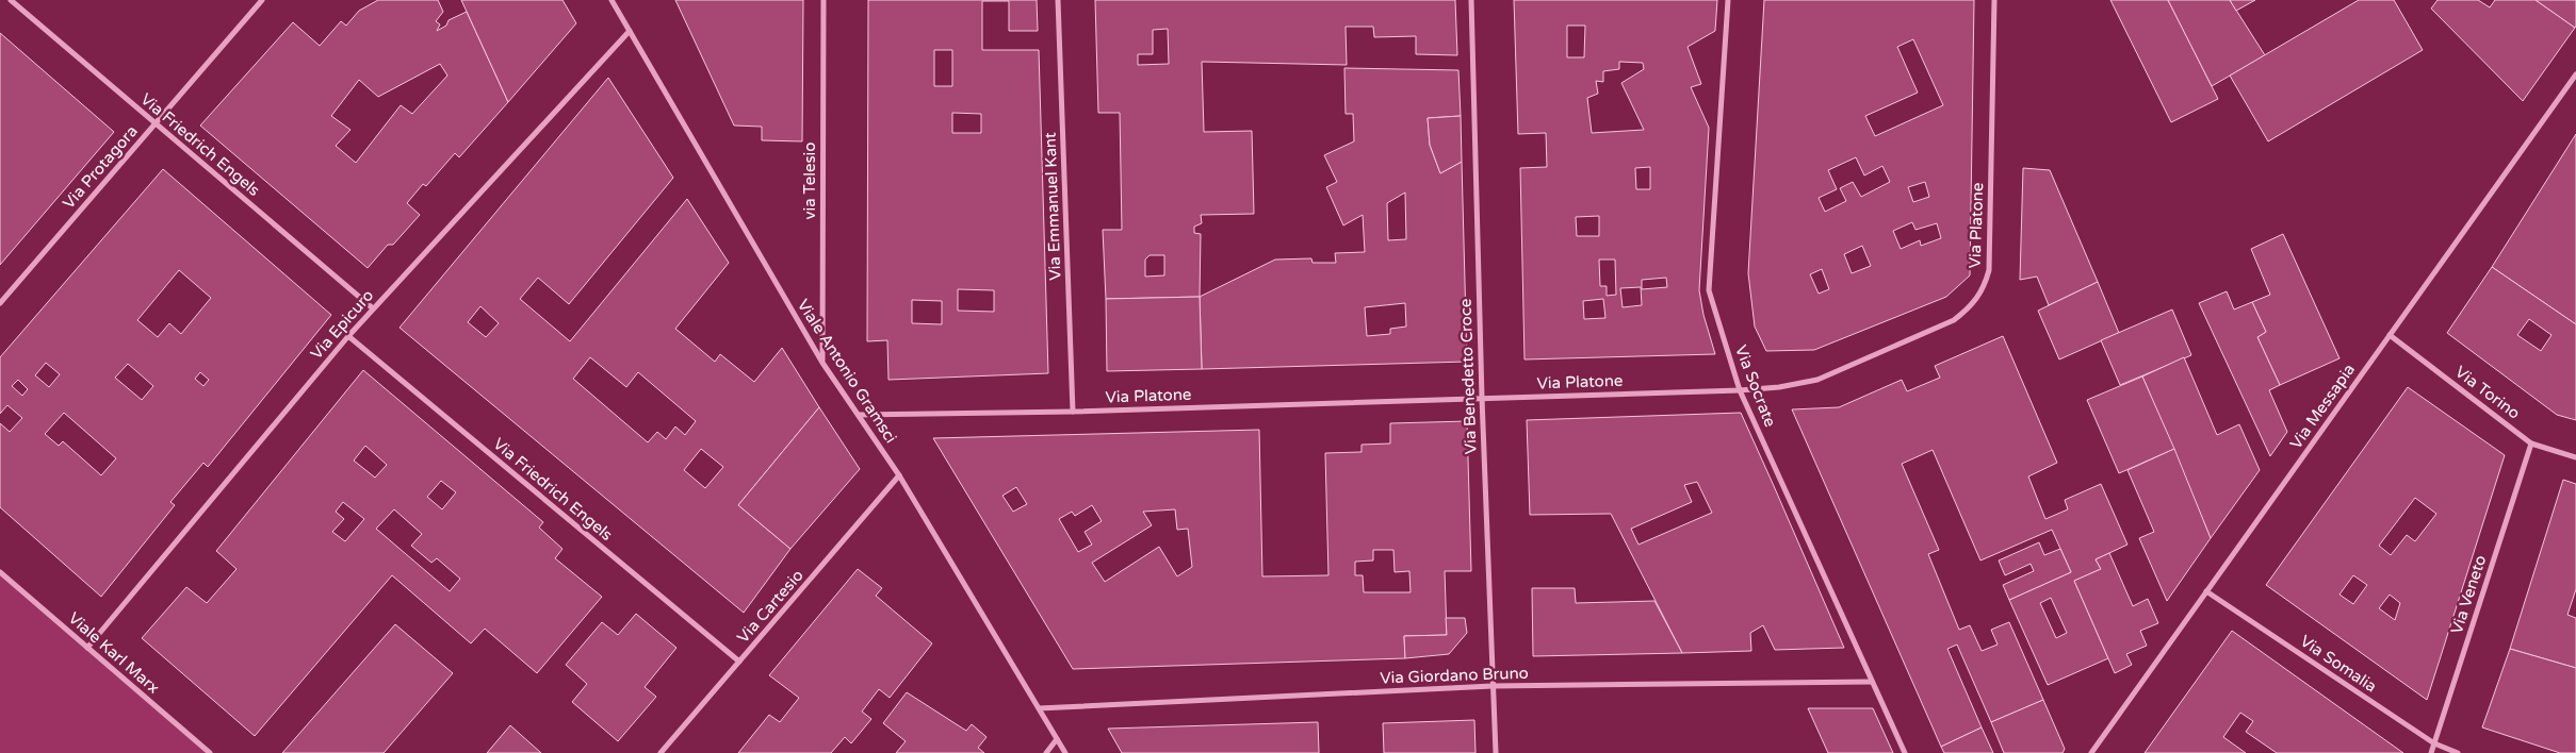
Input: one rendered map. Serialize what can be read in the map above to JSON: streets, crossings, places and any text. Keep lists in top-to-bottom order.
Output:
{
  "streets": {
    "street": [
      "Via Friedrich Engels",
      "Via Protagora",
      "via Telesio",
      "Via Emmanuel Kant",
      "Via Platone",
      "Via Epicuro",
      "Viale Antonio Gramsci",
      "Via Benedetto Croce",
      "Via Socrate",
      "Via Torino",
      "Via Messapia",
      "Via Veneto",
      "Via Cartesio",
      "Viale Karl Marx",
      "Via Somalia",
      "Via Giordano Bruno"
    ]
  },
  "crossings": [
    ["Via Friedrich Engels", "Via Protagora"],
    ["Via Friedrich Engels", "Via Epicuro"],
    ["Via Friedrich Engels", "Via Cartesio"],
    ["via Telesio", "Viale Antonio Gramsci"],
    ["Via Emmanuel Kant", "Via Platone"],
    ["Via Platone", "Viale Antonio Gramsci"],
    ["Via Platone", "Via Benedetto Croce"],
    ["Via Platone", "Via Socrate"],
    ["Via Epicuro", "Viale Antonio Gramsci"],
    ["Via Epicuro", "Viale Karl Marx"],
    ["Viale Antonio Gramsci", "Via Cartesio"],
    ["Viale Antonio Gramsci", "Via Giordano Bruno"],
    ["Via Benedetto Croce", "Via Giordano Bruno"],
    ["Via Socrate", "Via Giordano Bruno"],
    ["Via Torino", "Via Messapia"],
    ["Via Torino", "Via Veneto"],
    ["Via Messapia", "Via Somalia"],
    ["Via Veneto", "Via Somalia"]
  ]
}
